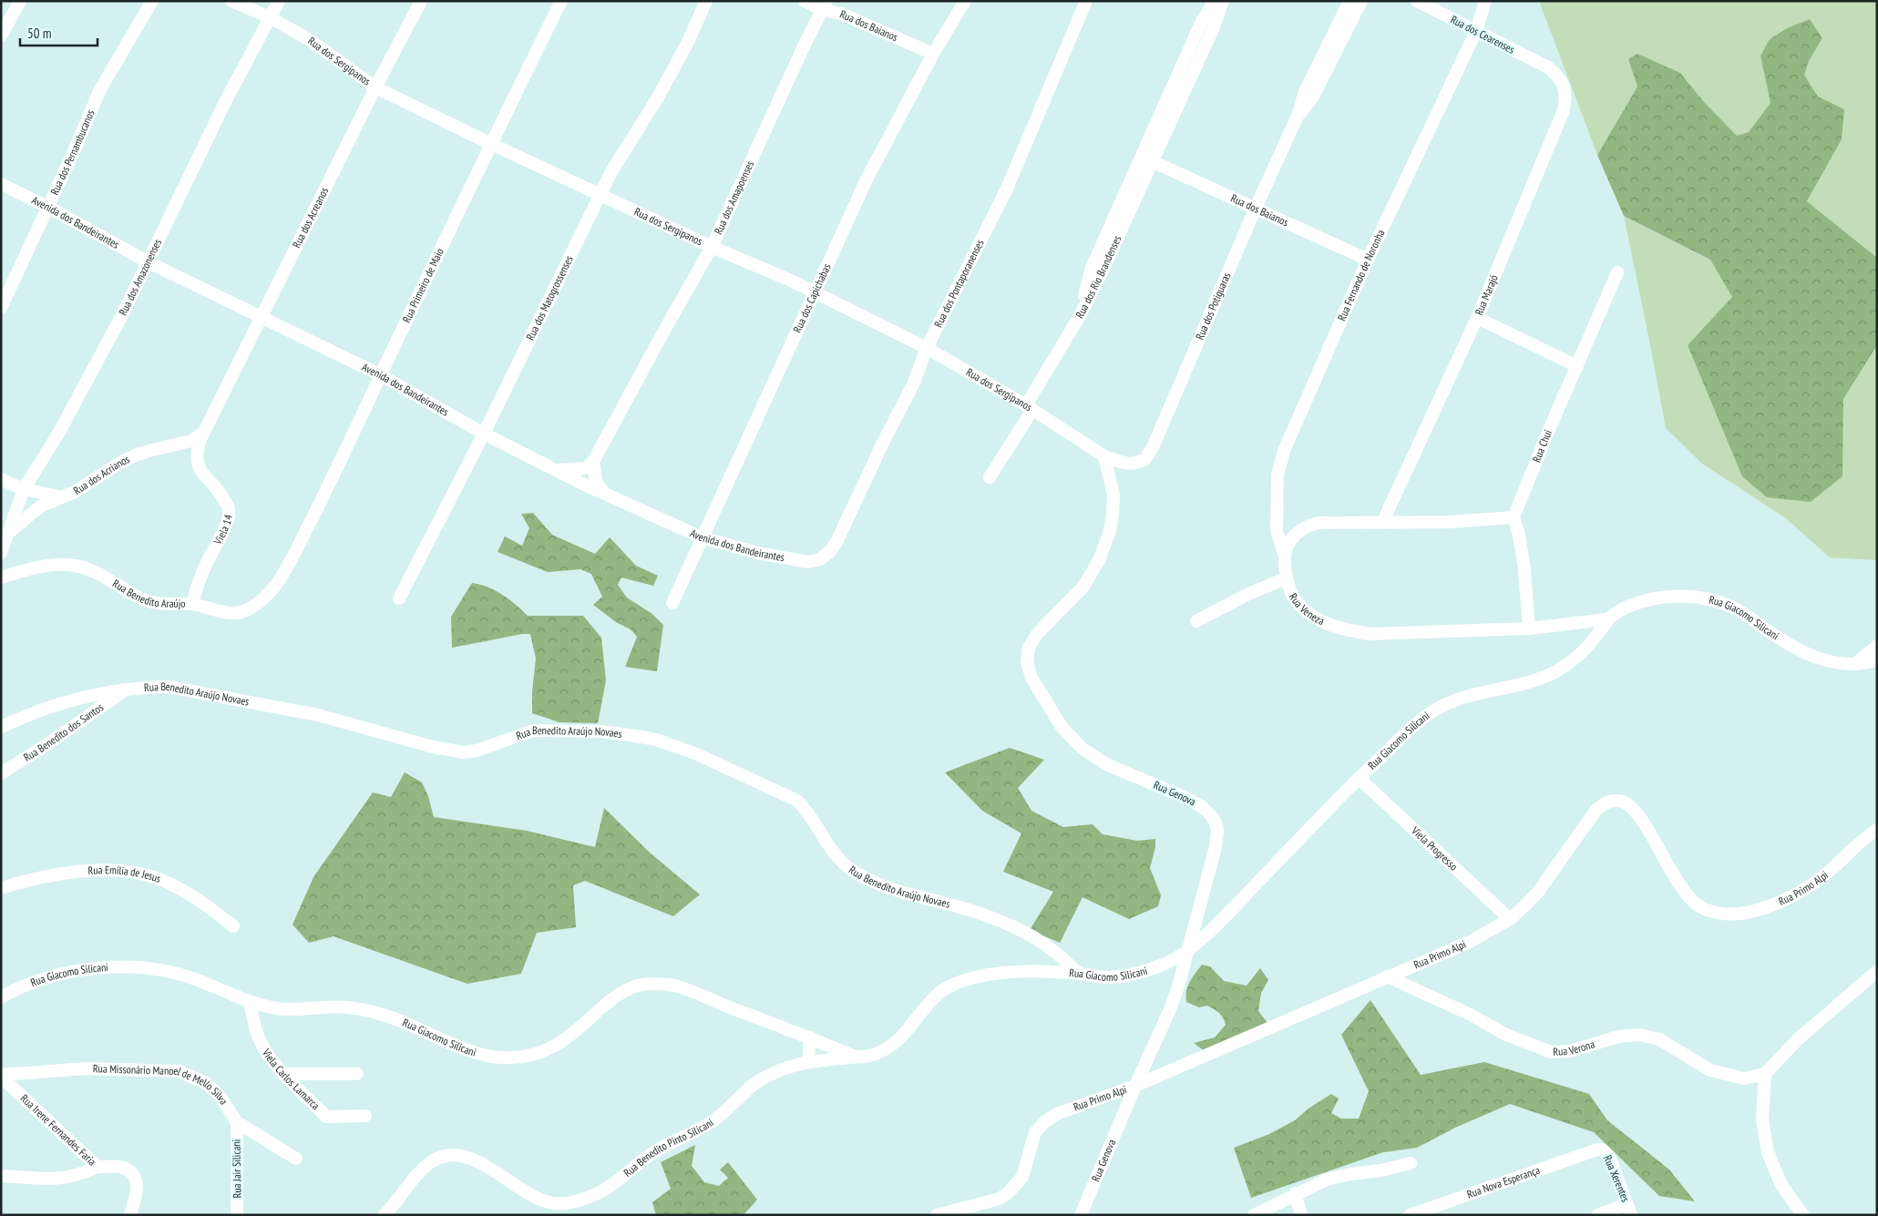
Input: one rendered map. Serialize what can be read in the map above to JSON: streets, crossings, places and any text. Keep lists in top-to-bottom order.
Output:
{
  "streets": {
    "street": [
      "Rua dos Baianos",
      "Rua dos Cearenses",
      "Rua dos Sergipanos",
      "Rua dos Pernambucanos",
      "Rua dos Amapoenses",
      "Rua dos Acreanos",
      "Avenida dos Bandeirantes",
      "Rua dos Rio Brandenses",
      "Rua Fernando de Noronha",
      "Rua dos Amazonenses",
      "Rua dos Pontaporanenses",
      "Rua Primeiro de Maio",
      "Rua Marajó",
      "Rua dos Matogrossenses",
      "Rua dos Capichabas",
      "Rua dos Potiguaras",
      "Rua Chui",
      "Rua dos Acrianos",
      "Viela 14",
      "Rua Benedito Araújo",
      "Rua Veneza",
      "Rua Giacomo Silicani",
      "Rua Benedito Araújo Novaes",
      "Rua Benedito dos Santos",
      "Rua Genova",
      "Viela Progresso",
      "Rua Emília de Jesus",
      "Rua Primo Alpi",
      "Rua Verona",
      "Viela Carlos Lamarca",
      "Rua Missonário Manoel de Mello Silva",
      "Rua Irene Fernandes Faria",
      "Rua Benedito Pinto Silicani",
      "Rua Jair Silicani",
      "Rua Xerentes",
      "Rua Nova Esperança"
    ]
  },
  "crossings": [
    ["Rua dos Baianos", "Rua dos Amapoenses"],
    ["Rua dos Baianos", "Rua dos Rio Brandenses"],
    ["Rua dos Baianos", "Rua Fernando de Noronha"],
    ["Rua dos Baianos", "Rua dos Capichabas"],
    ["Rua dos Baianos", "Rua dos Potiguaras"],
    ["Rua dos Cearenses", "Rua Fernando de Noronha"],
    ["Rua dos Cearenses", "Rua Marajó"],
    ["Rua dos Sergipanos", "Rua dos Amapoenses"],
    ["Rua dos Sergipanos", "Rua dos Acreanos"],
    ["Rua dos Sergipanos", "Rua dos Amazonenses"],
    ["Rua dos Sergipanos", "Rua dos Pontaporanenses"],
    ["Rua dos Sergipanos", "Rua Primeiro de Maio"],
    ["Rua dos Sergipanos", "Rua dos Matogrossenses"],
    ["Rua dos Sergipanos", "Rua dos Capichabas"],
    ["Rua dos Sergipanos", "Rua dos Potiguaras"],
    ["Rua dos Sergipanos", "Rua Genova"],
    ["Rua dos Pernambucanos", "Avenida dos Bandeirantes"],
    ["Rua dos Acreanos", "Avenida dos Bandeirantes"],
    ["Rua dos Acreanos", "Rua dos Acrianos"],
    ["Rua dos Acreanos", "Viela 14"],
    ["Avenida dos Bandeirantes", "Rua dos Amazonenses"],
    ["Avenida dos Bandeirantes", "Rua dos Pontaporanenses"],
    ["Avenida dos Bandeirantes", "Rua Primeiro de Maio"],
    ["Avenida dos Bandeirantes", "Rua dos Matogrossenses"],
    ["Avenida dos Bandeirantes", "Rua dos Capichabas"],
    ["Rua Fernando de Noronha", "Rua Veneza"],
    ["Rua dos Amazonenses", "Rua dos Acrianos"],
    ["Rua Primeiro de Maio", "Rua Benedito Araújo"],
    ["Rua Marajó", "Rua Veneza"],
    ["Rua dos Potiguaras", "Rua Genova"],
    ["Rua Chui", "Rua Veneza"],
    ["Rua dos Acrianos", "Viela 14"],
    ["Viela 14", "Rua Benedito Araújo"],
    ["Rua Veneza", "Rua Giacomo Silicani"],
    ["Rua Giacomo Silicani", "Rua Benedito Araújo Novaes"],
    ["Rua Giacomo Silicani", "Rua Genova"],
    ["Rua Giacomo Silicani", "Viela Progresso"],
    ["Rua Giacomo Silicani", "Viela Carlos Lamarca"],
    ["Rua Giacomo Silicani", "Rua Benedito Pinto Silicani"],
    ["Rua Benedito Araújo Novaes", "Rua Benedito dos Santos"],
    ["Rua Genova", "Rua Primo Alpi"],
    ["Viela Progresso", "Rua Primo Alpi"],
    ["Rua Primo Alpi", "Rua Verona"],
    ["Rua Missonário Manoel de Mello Silva", "Rua Irene Fernandes Faria"],
    ["Rua Missonário Manoel de Mello Silva", "Rua Jair Silicani"],
    ["Rua Xerentes", "Rua Nova Esperança"]
  ],
  "scale_bar": "50 m"
}
